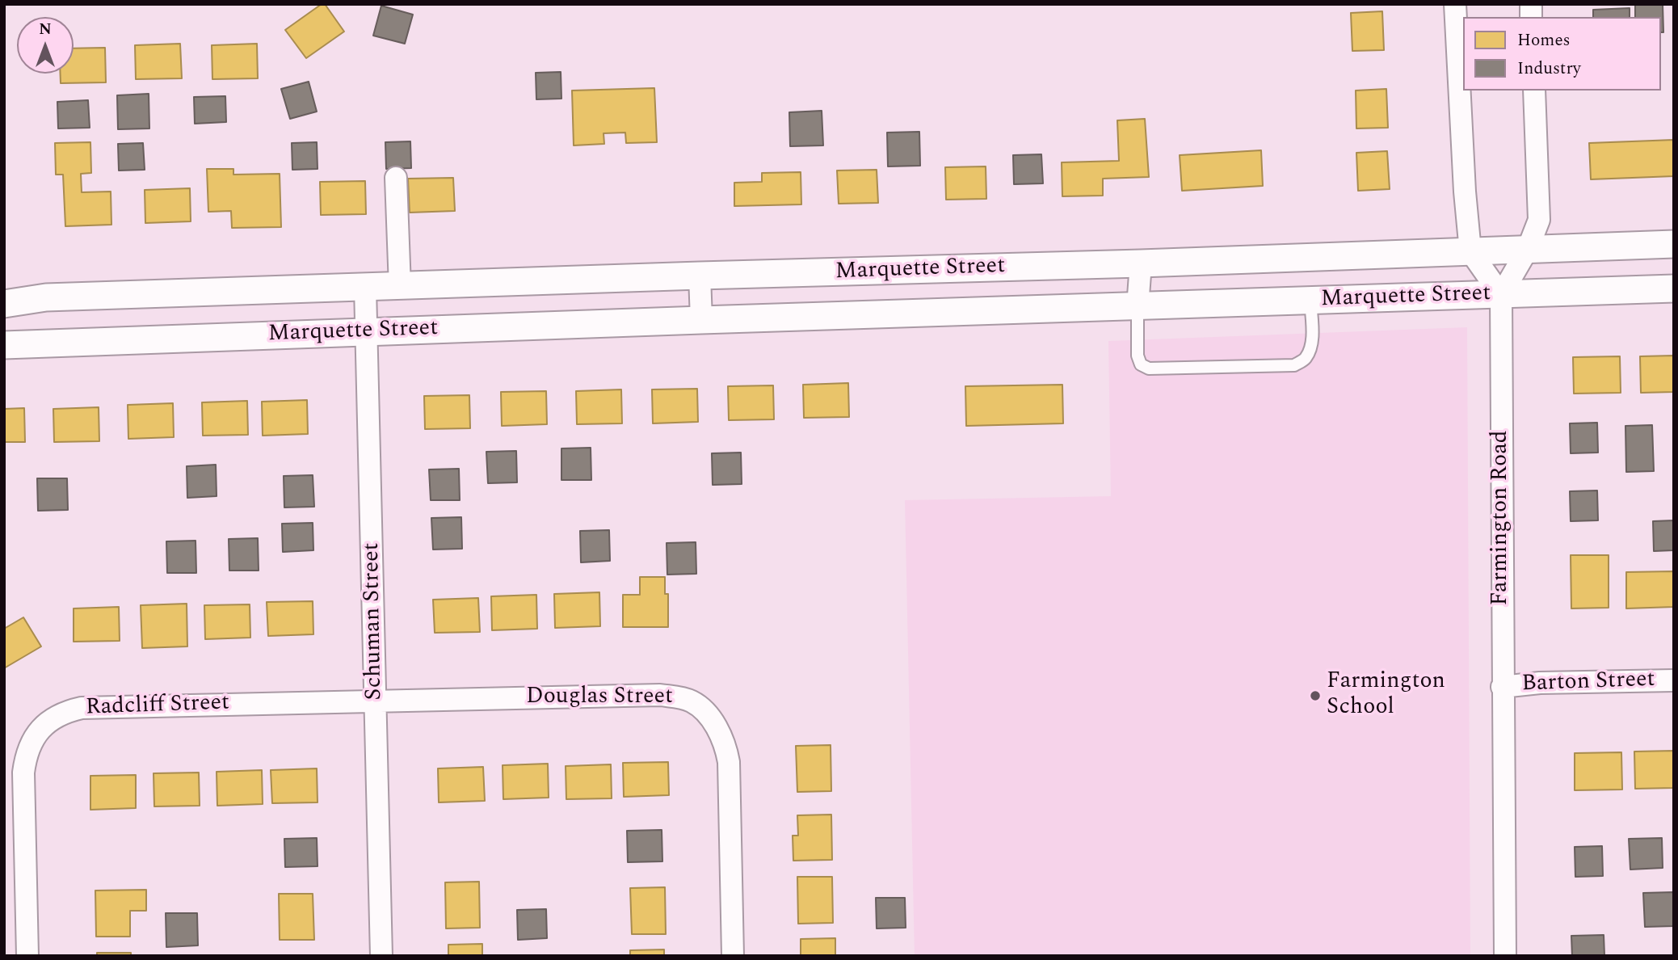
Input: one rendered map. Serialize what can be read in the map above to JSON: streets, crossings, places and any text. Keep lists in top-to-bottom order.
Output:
{
  "streets": {
    "street": [
      "Marquette Street",
      "Farmington Road",
      "Schuman Street",
      "Barton Street",
      "Douglas Street",
      "Radcliff Street"
    ]
  },
  "crossings": [
    ["Marquette Street", "Farmington Road"],
    ["Marquette Street", "Schuman Street"],
    ["Farmington Road", "Barton Street"],
    ["Schuman Street", "Douglas Street"],
    ["Schuman Street", "Radcliff Street"],
    ["Douglas Street", "Radcliff Street"]
  ],
  "places": ["Farmington School"],
  "legend": ["Homes", "Industry"],
  "north": "top"
}
